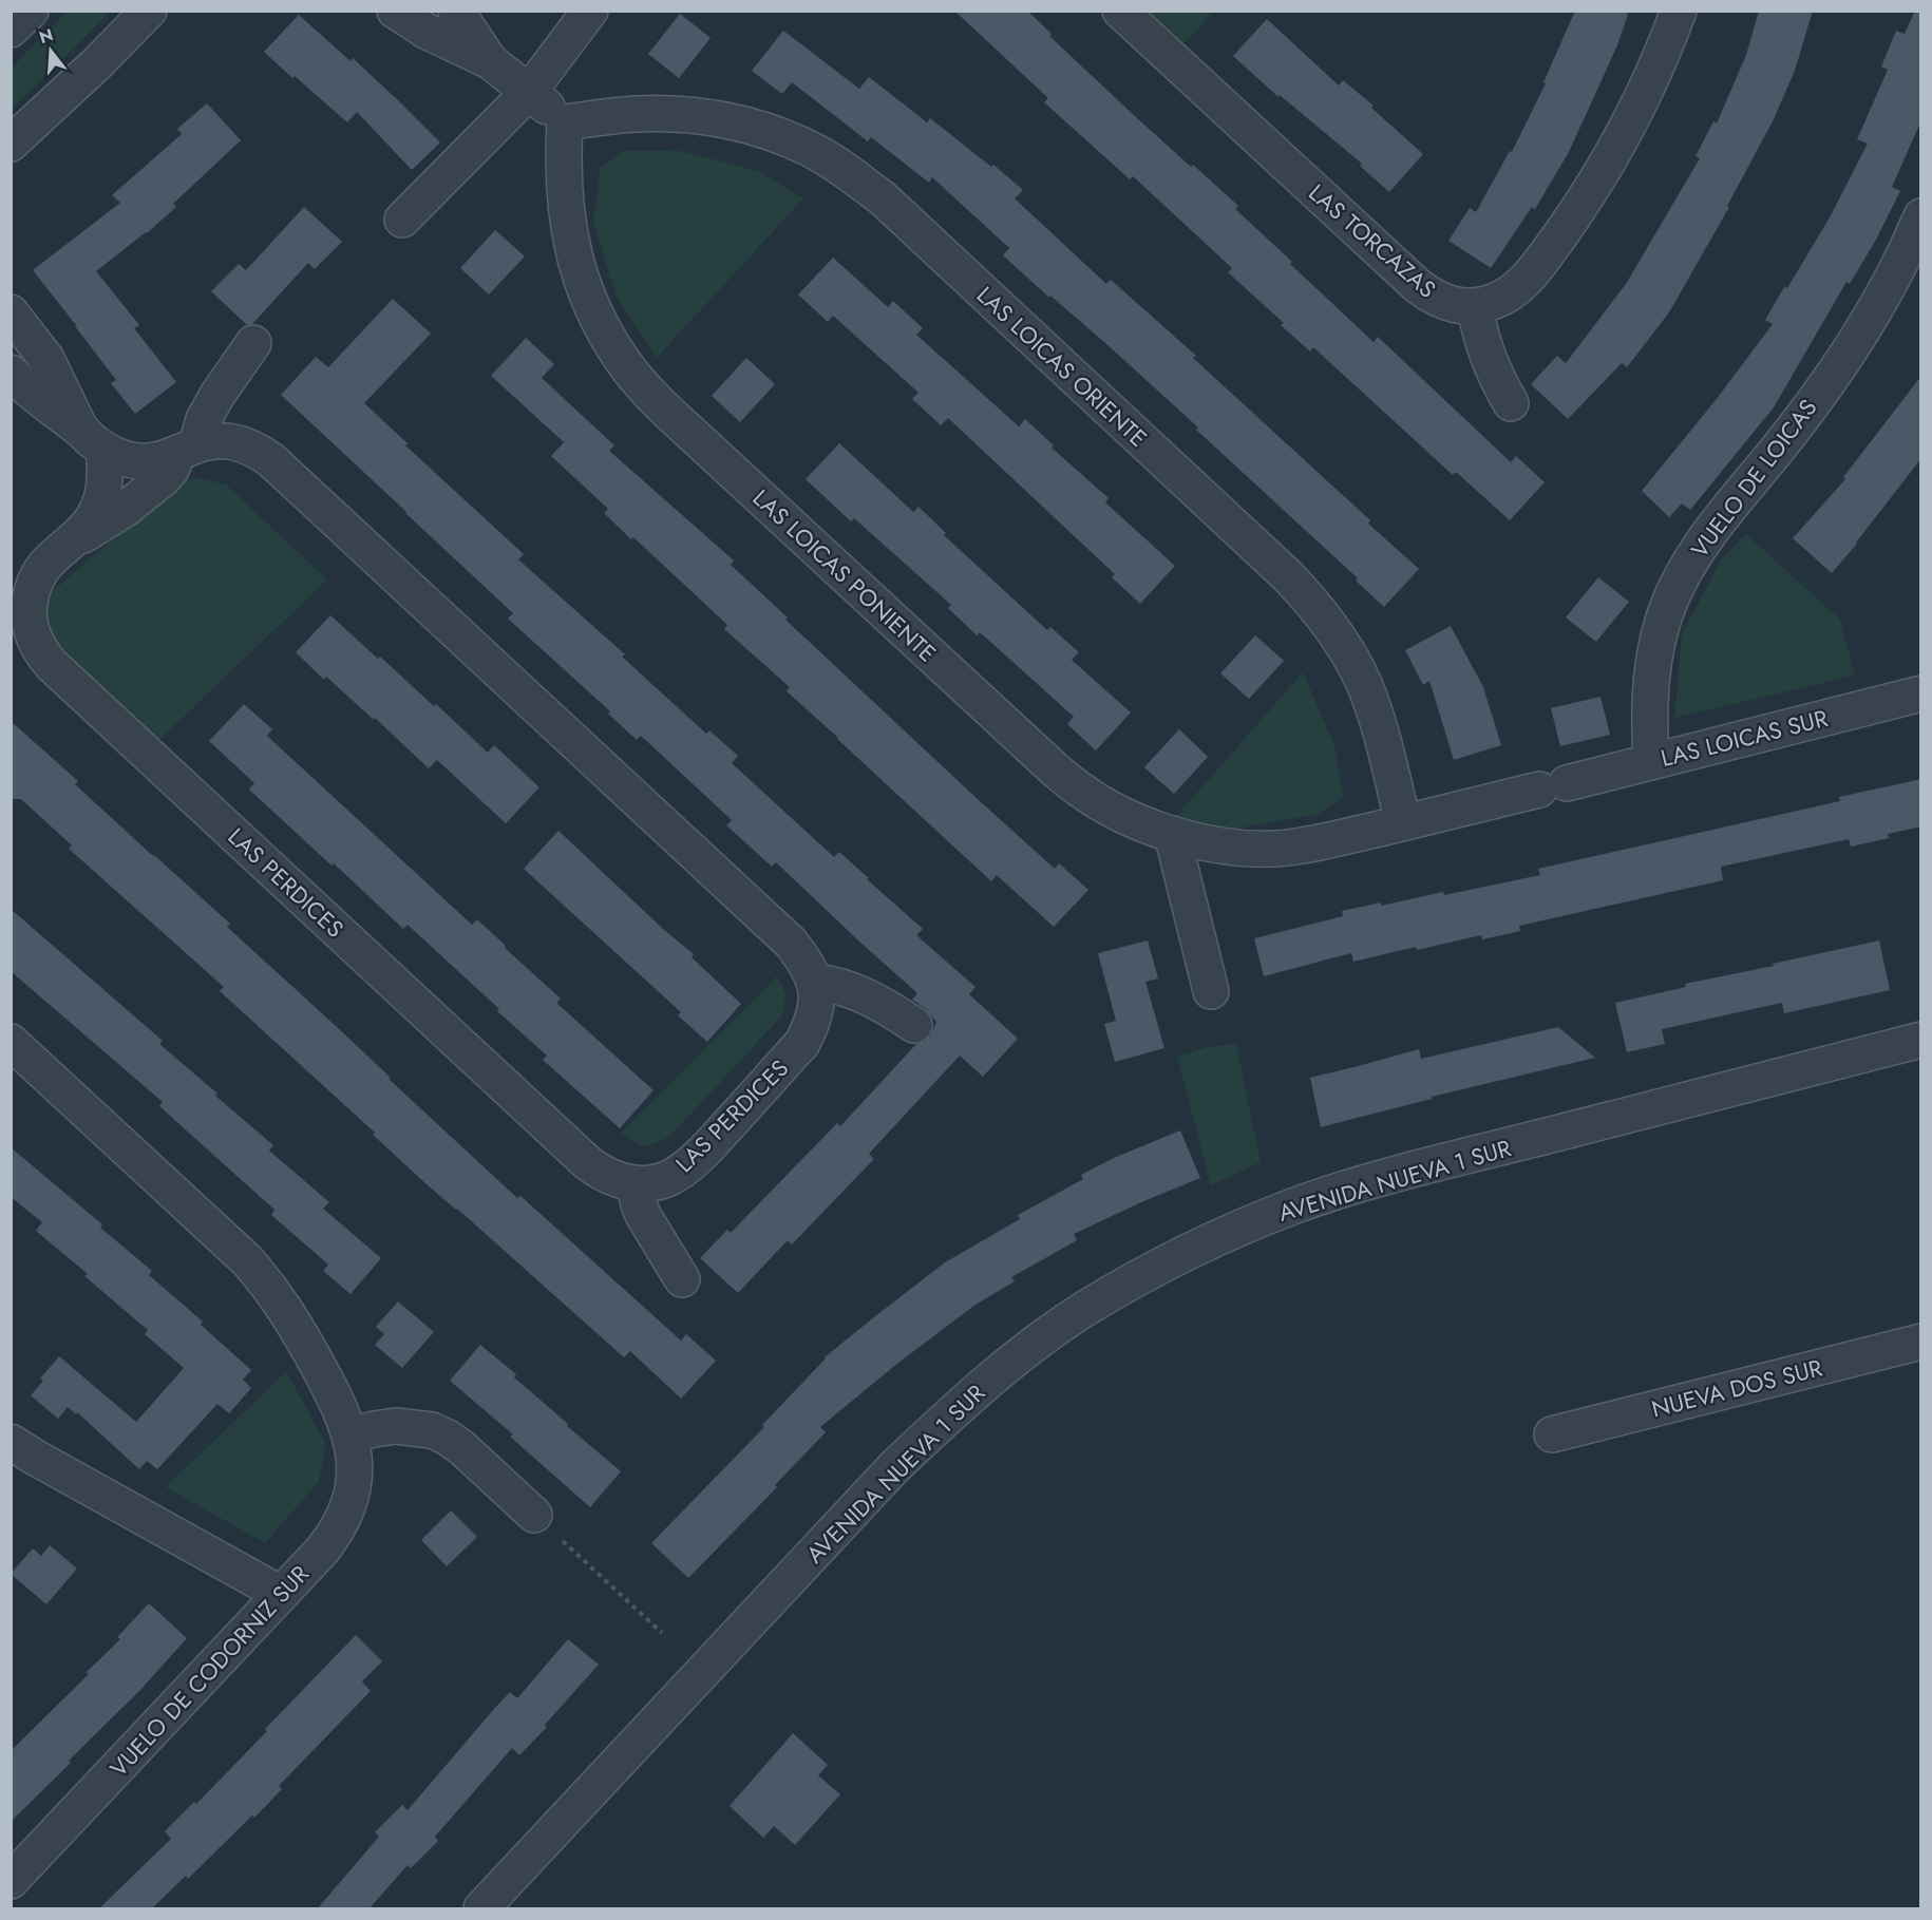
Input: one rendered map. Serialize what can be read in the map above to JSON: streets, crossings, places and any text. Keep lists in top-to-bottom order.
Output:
{
  "streets": {
    "street": [
      "LAS TORCAZAS",
      "LAS LOICAS ORIENTE",
      "VUELO DE LOICAS",
      "LAS LOICAS PONIENTE",
      "LAS LOICAS SUR",
      "LAS PERDICES",
      "AVENIDA NUEVA 1 SUR",
      "NUEVA DOS SUR",
      "VUELO DE CODORNIZ SUR"
    ]
  },
  "crossings": [
    ["LAS LOICAS ORIENTE", "LAS LOICAS PONIENTE"],
    ["LAS LOICAS ORIENTE", "LAS LOICAS SUR"],
    ["VUELO DE LOICAS", "LAS LOICAS SUR"],
    ["LAS LOICAS PONIENTE", "LAS LOICAS SUR"]
  ],
  "north": "top"
}
